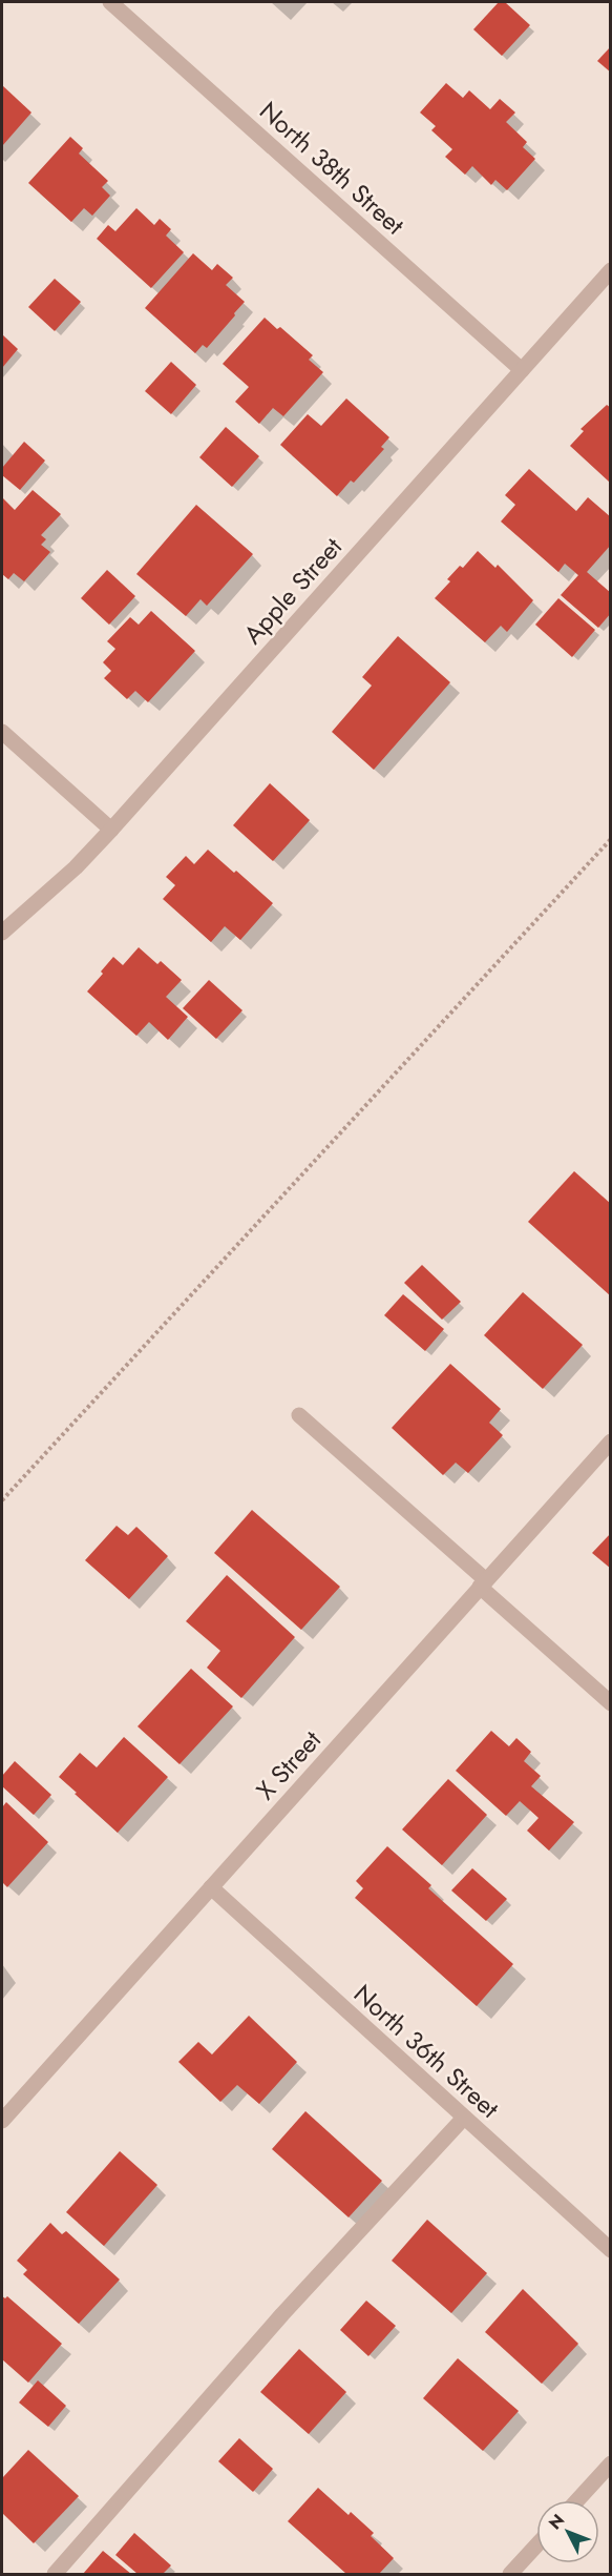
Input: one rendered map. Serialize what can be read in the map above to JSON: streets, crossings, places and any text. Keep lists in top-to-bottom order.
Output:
{
  "streets": {
    "street": [
      "North 38th Street",
      "Apple Street",
      "X Street",
      "North 36th Street"
    ]
  },
  "crossings": [
    ["North 38th Street", "Apple Street"],
    ["X Street", "North 36th Street"]
  ],
  "north": "top left"
}
